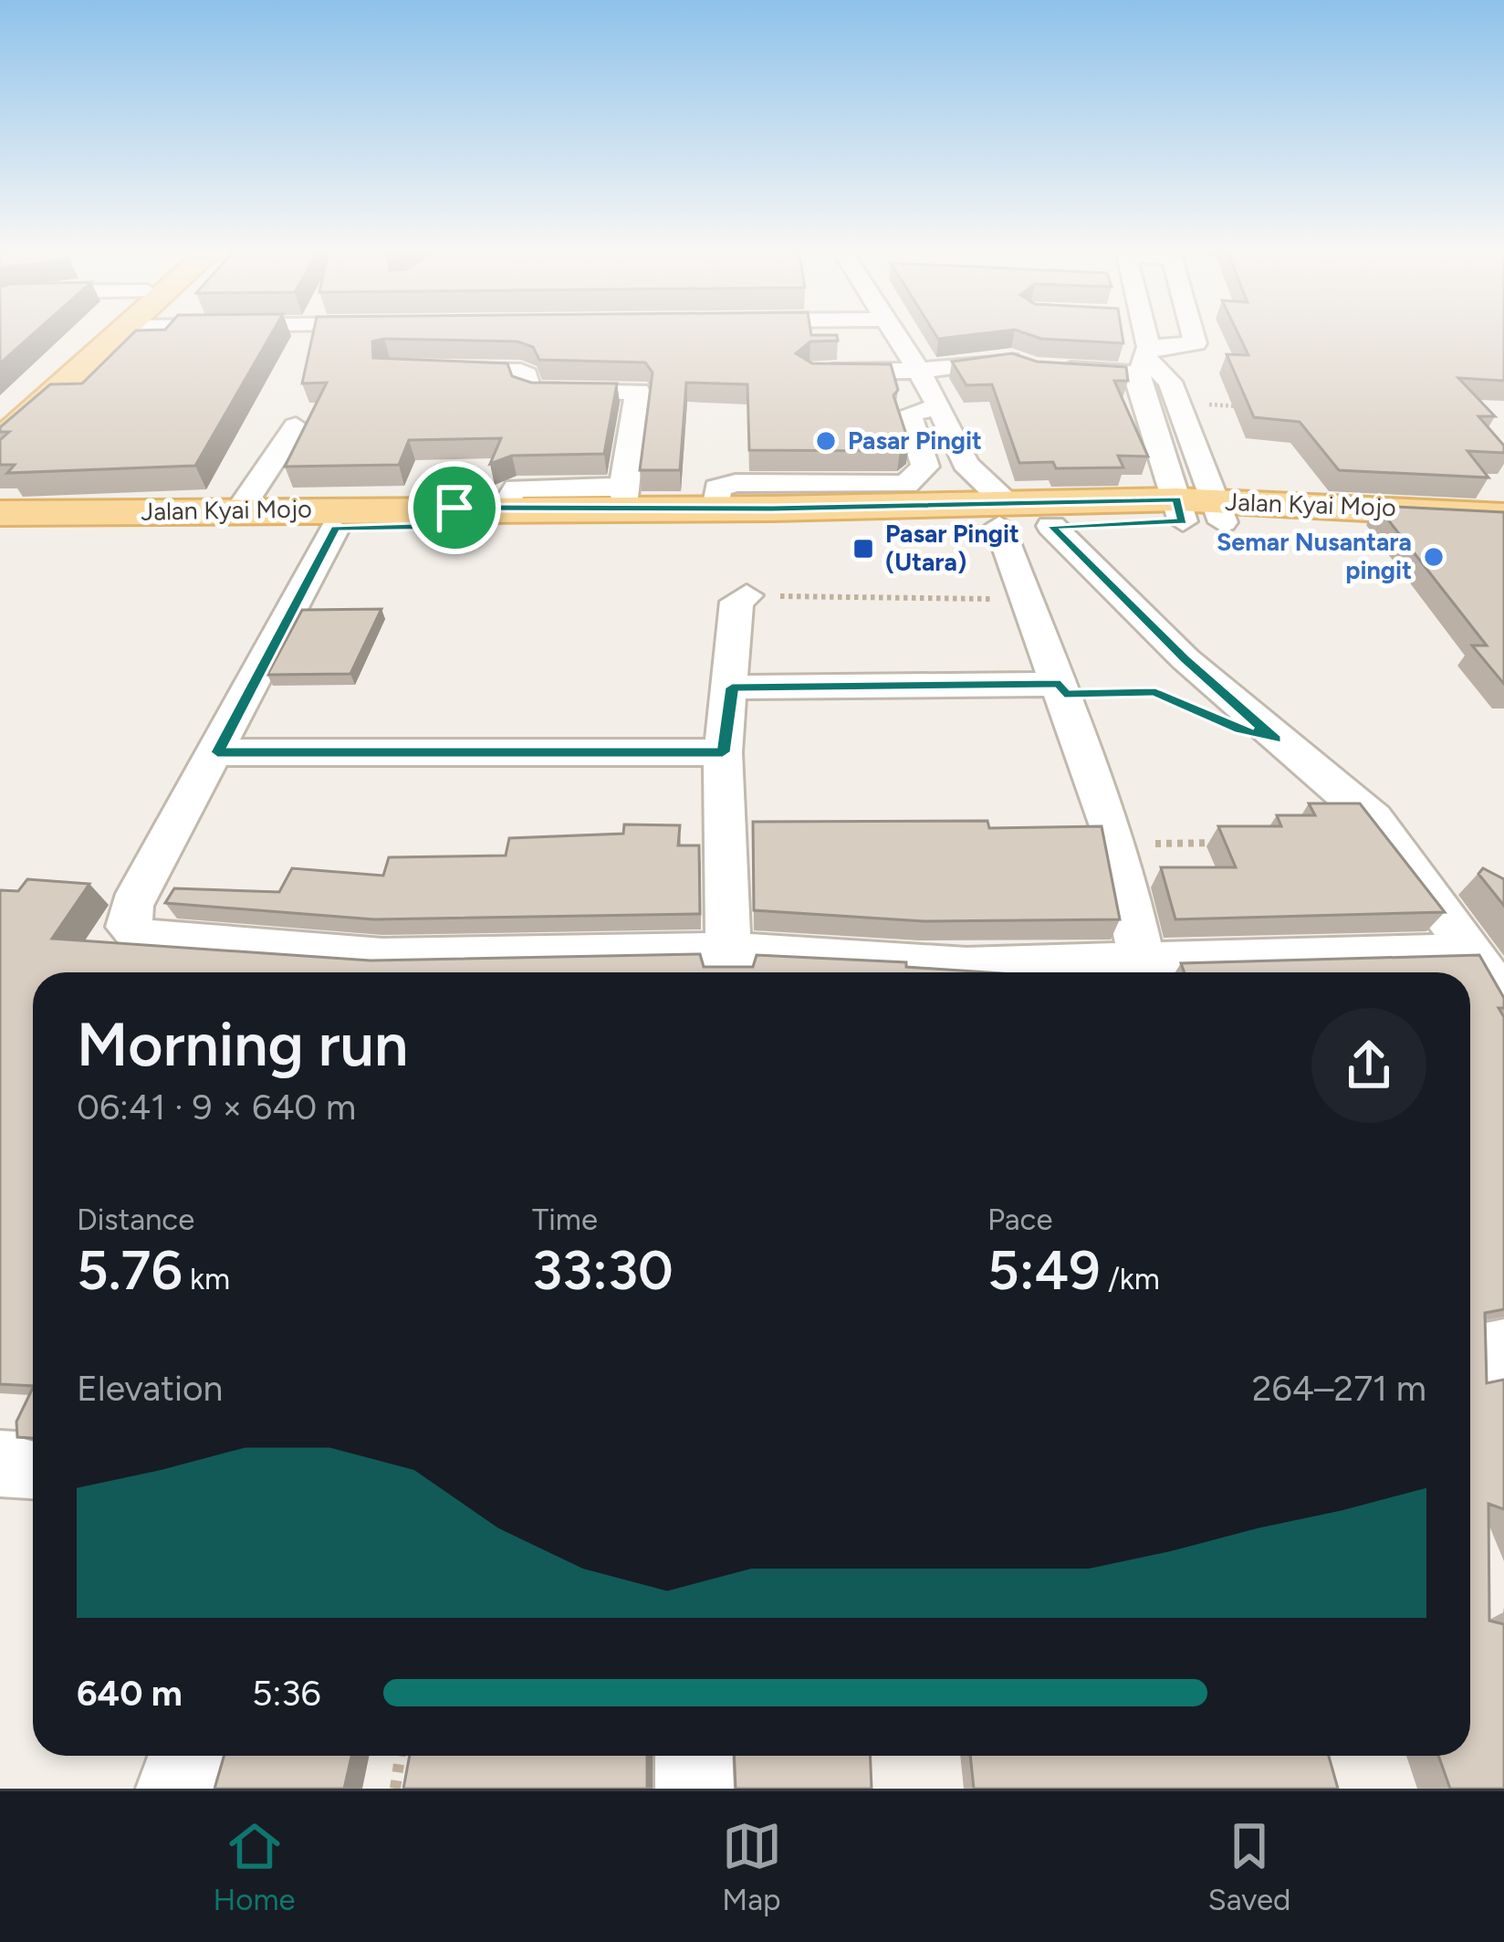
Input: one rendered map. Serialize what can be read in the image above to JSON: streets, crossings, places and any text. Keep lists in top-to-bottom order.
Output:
{
  "streets": {
    "main road": ["Jalan Kyai Mojo"]
  },
  "places": {
    "other": ["Pasar Pingit", "Semar Nusantara pingit"],
    "transit": ["Pasar Pingit (Utara)"]
  },
  "page": {
    "heading": ["Morning run", "06:41 · 9 × 640 m"],
    "stats": [
      ["Distance", "5.76 km"],
      ["Time", "33:30"],
      ["Pace", "5:49 /km"]
    ],
    "chart": ["Elevation", "264–271 m"],
    "list": [
      {
        "name": "640 m",
        "note": "5:36"
      }
    ],
    "tabs": ["Home", "Map", "Saved"]
  }
}
